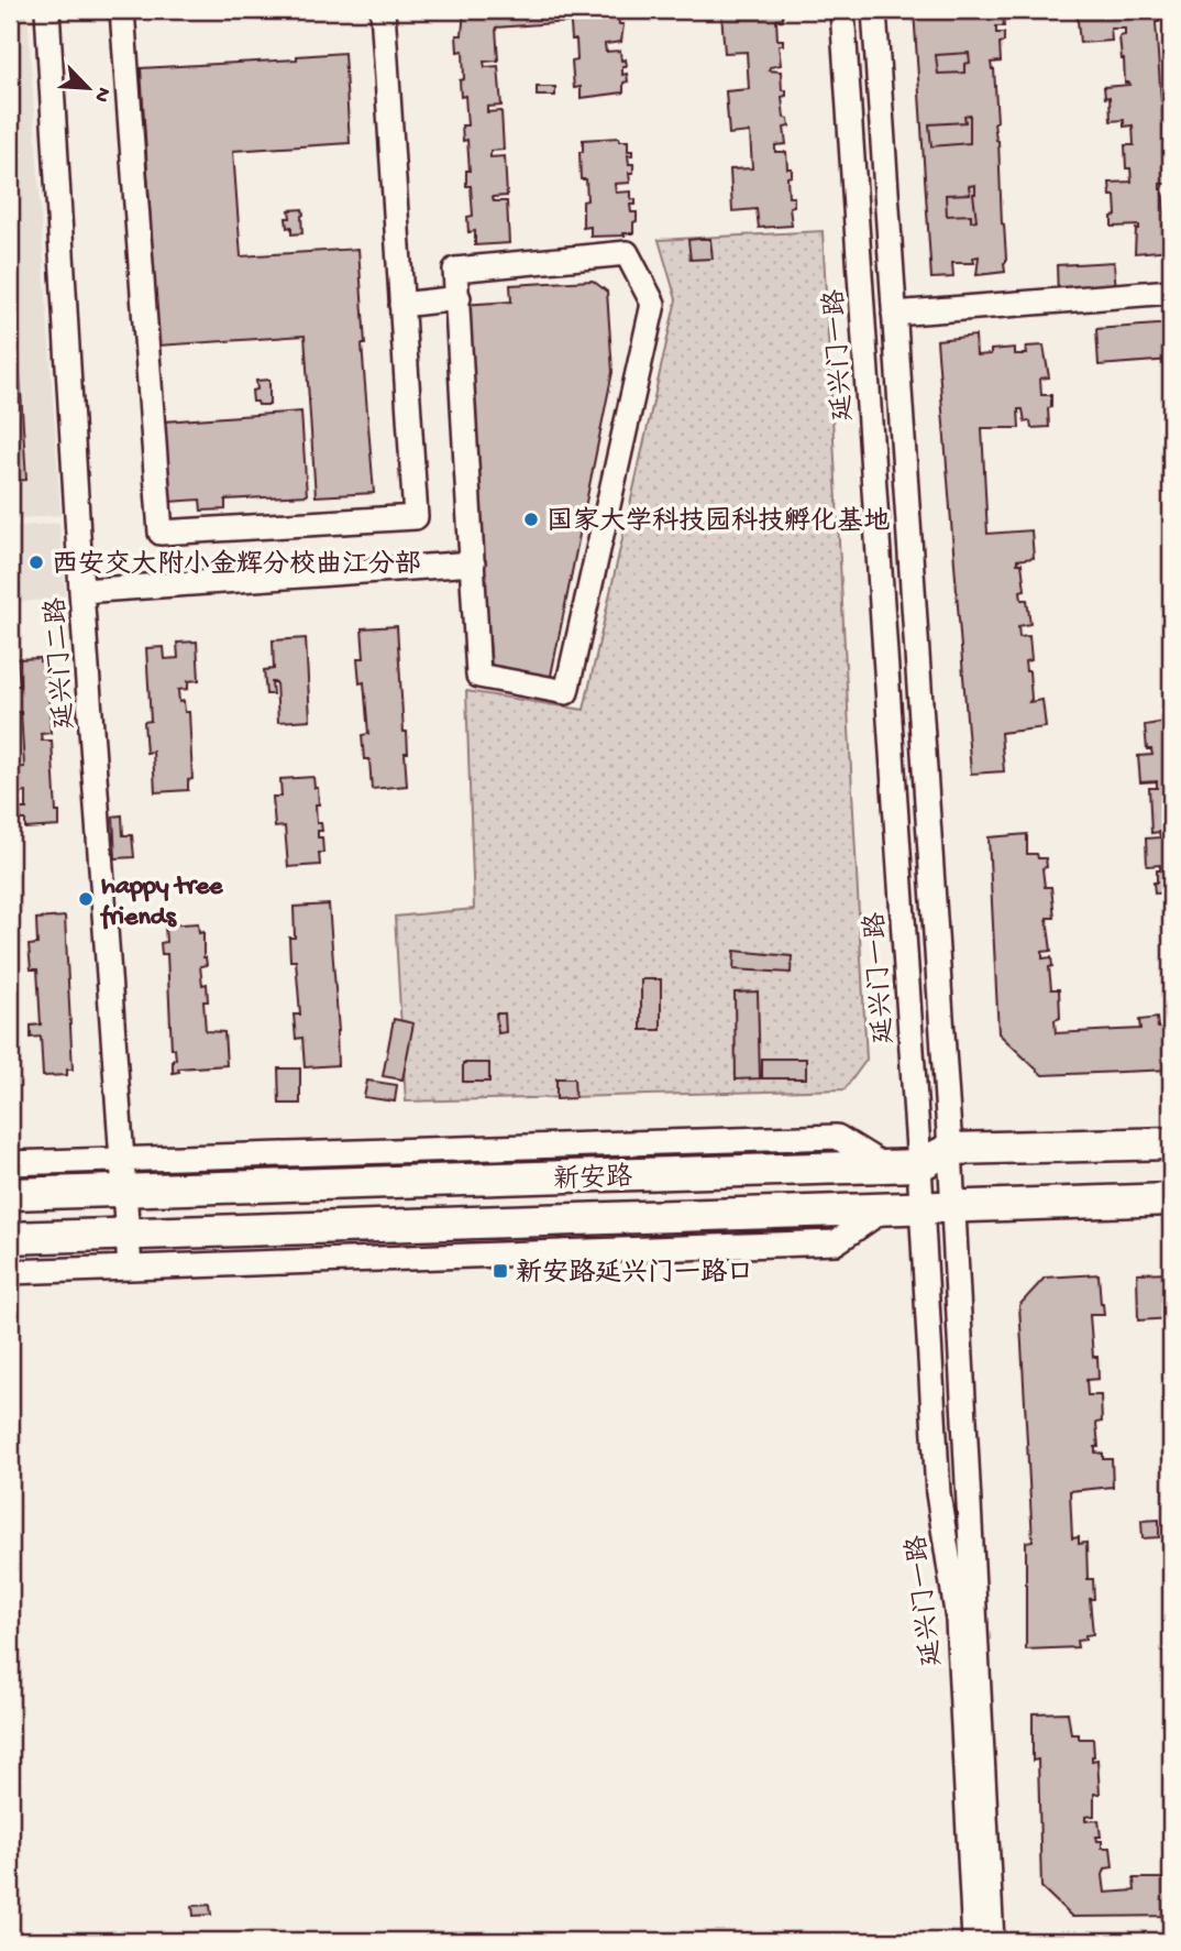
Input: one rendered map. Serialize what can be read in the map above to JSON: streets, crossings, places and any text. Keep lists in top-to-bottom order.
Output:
{
  "streets": {
    "main road": ["新安路"],
    "street": ["延兴门一路", "延兴门二路"]
  },
  "crossings": [
    ["延兴门一路", "新安路"],
    ["延兴门二路", "新安路"]
  ],
  "places": {
    "other": ["国家大学科技园科技孵化基地", "西安交大附小金辉分校曲江分部", "happy tree friends"],
    "transit": ["新安路延兴门一路口"]
  },
  "north": "bottom right"
}
